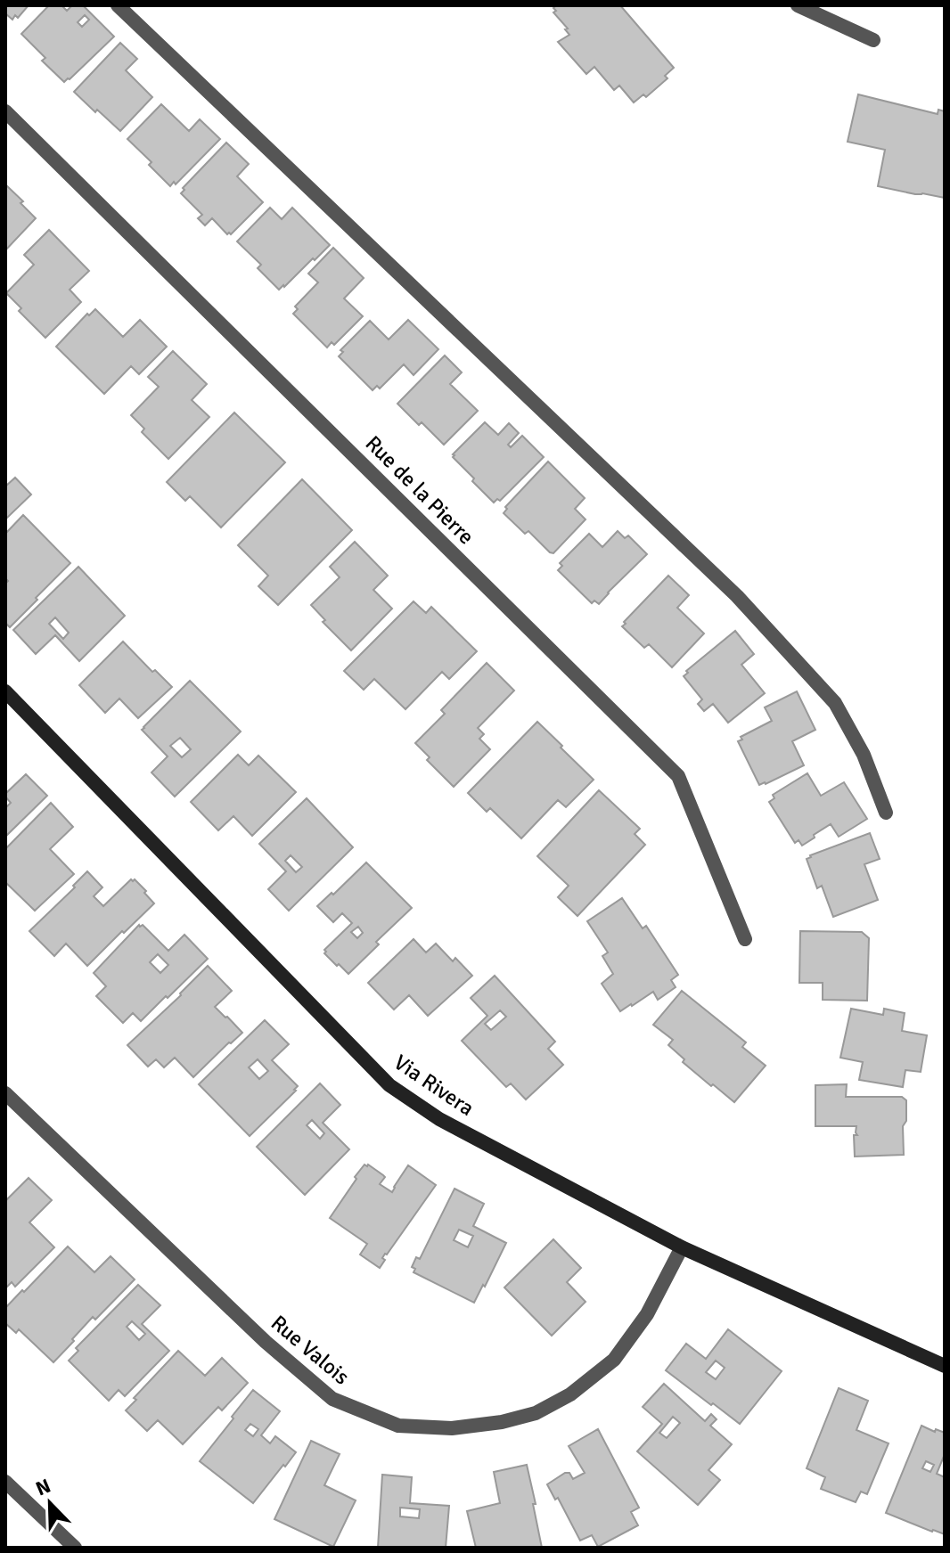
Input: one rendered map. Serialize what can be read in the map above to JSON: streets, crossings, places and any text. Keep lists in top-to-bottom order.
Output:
{
  "streets": {
    "street": ["Rue de la Pierre", "Via Rivera", "Rue Valois"]
  },
  "crossings": [
    ["Via Rivera", "Rue Valois"]
  ],
  "north": "top left"
}
